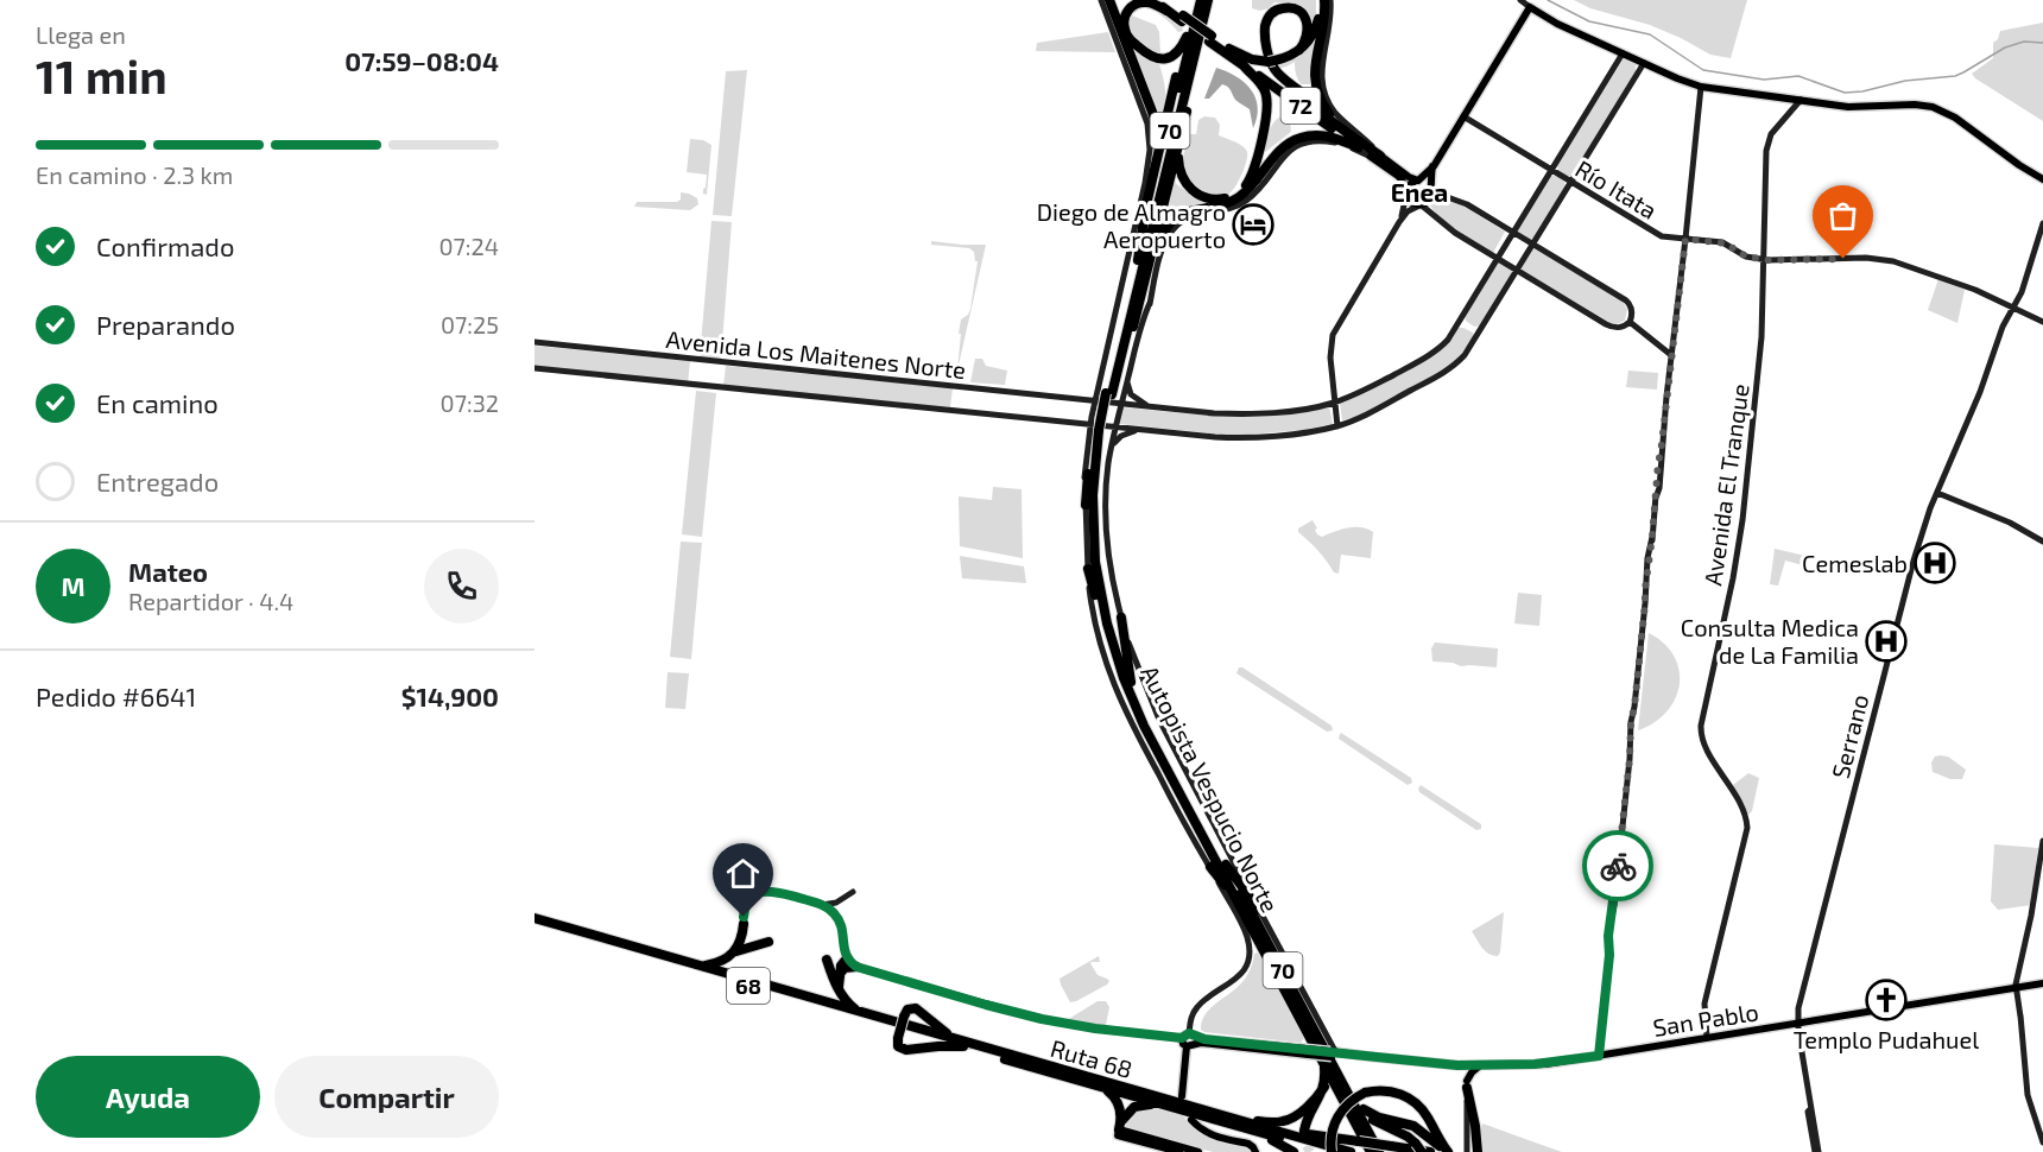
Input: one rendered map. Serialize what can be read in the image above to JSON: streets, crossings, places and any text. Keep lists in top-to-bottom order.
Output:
{
  "streets": {
    "highway": [
      "72",
      "70",
      "Autopista Vespucio Norte",
      "68",
      "Ruta 68"
    ],
    "main road": ["San Pablo"],
    "street": [
      "Río Itata",
      "Avenida Los Maitenes Norte",
      "Avenida El Tranque",
      "Serrano"
    ]
  },
  "crossings": [
    ["Río Itata", "Avenida Los Maitenes Norte"],
    ["Río Itata", "Avenida El Tranque"],
    ["Avenida El Tranque", "San Pablo"],
    ["Serrano", "San Pablo"],
    ["Autopista Vespucio Norte", "San Pablo"]
  ],
  "districts": ["Enea"],
  "places": {
    "hotel": ["Diego de Almagro Aeropuerto"],
    "hospital": ["Cemeslab", "Consulta Medica de La Familia"],
    "church": ["Templo Pudahuel"]
  },
  "page": {
    "heading": ["11 min", "Llega en", "07:59–08:04"],
    "panel": [
      "Mateo",
      "Repartidor · 4.4",
      "Pedido #6641",
      "$14,900"
    ],
    "bar": "En camino · 2.3 km",
    "list": [
      ["Confirmado", "07:24"],
      ["Preparando", "07:25"],
      ["En camino", "07:32"],
      "Entregado"
    ],
    "round": "M",
    "buttons": ["Ayuda", "Compartir"]
  }
}
